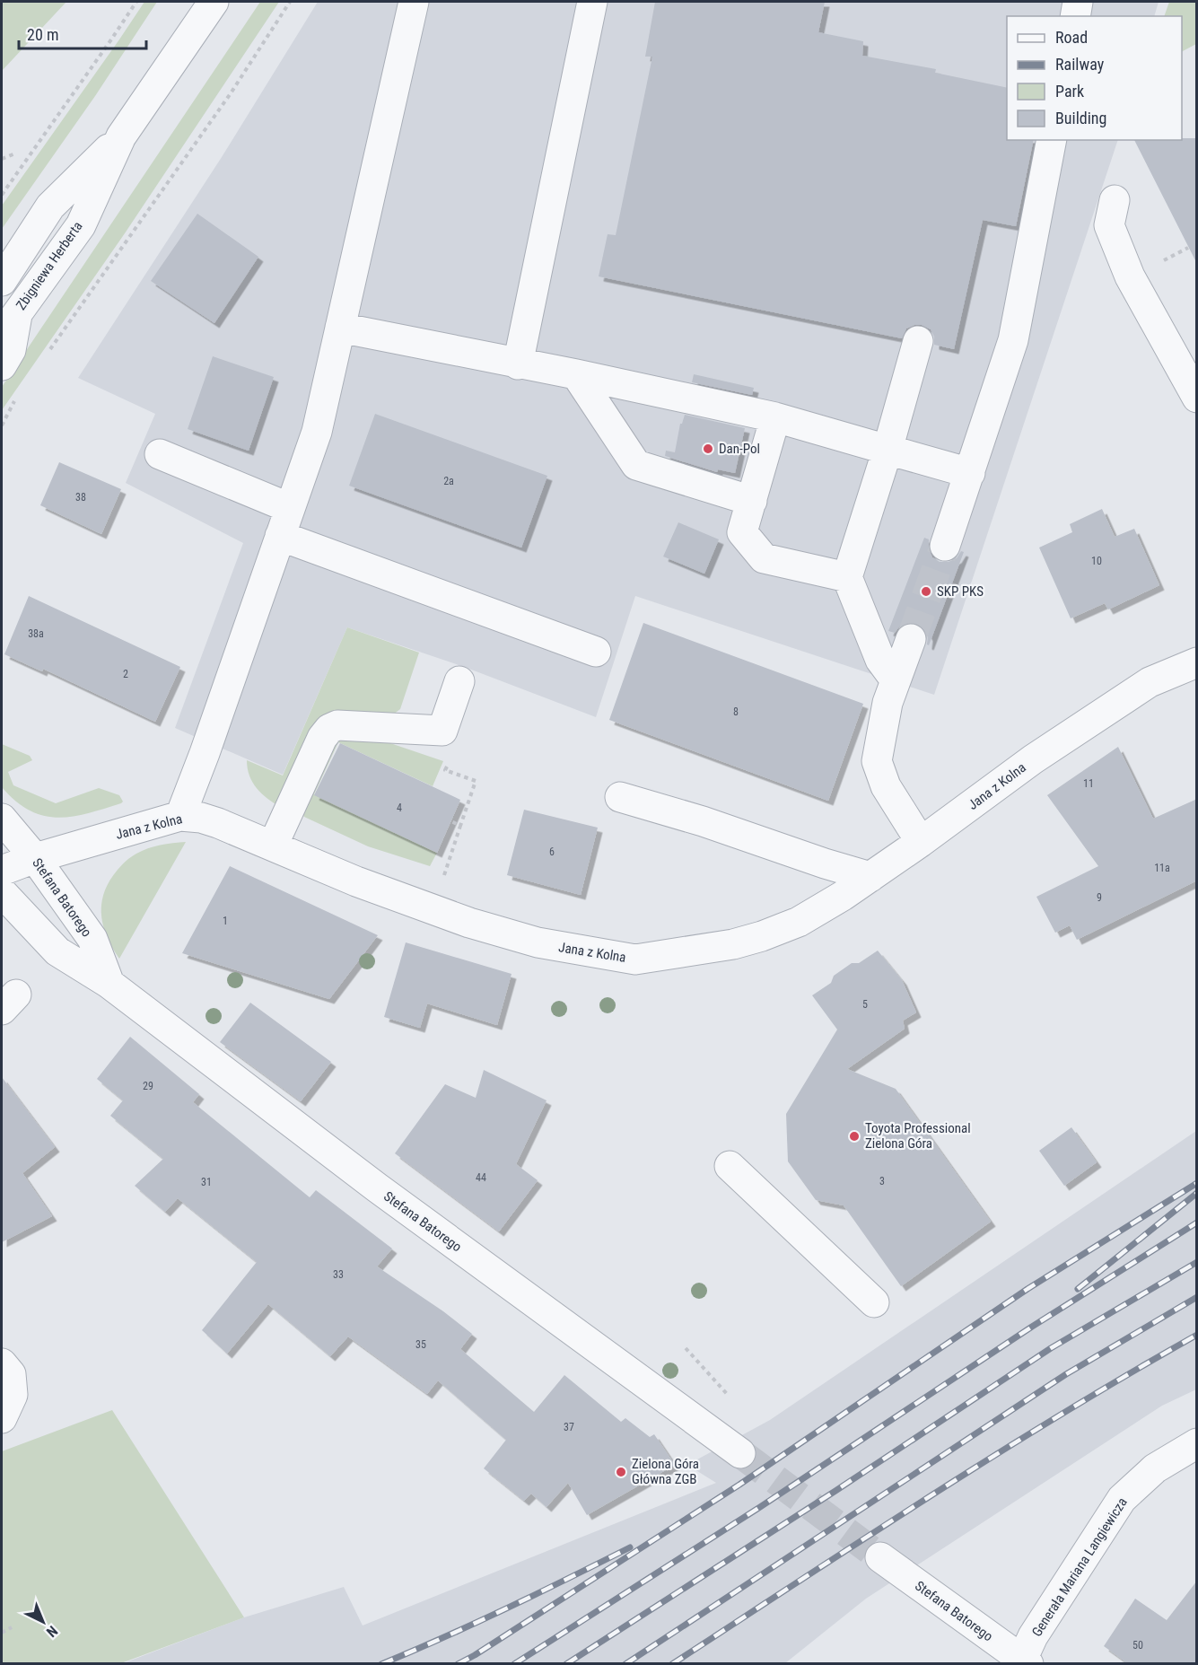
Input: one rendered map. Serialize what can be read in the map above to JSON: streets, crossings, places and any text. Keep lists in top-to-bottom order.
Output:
{
  "streets": {
    "street": [
      "Zbigniewa Herberta",
      "Jana z Kolna",
      "Stefana Batorego",
      "Generała Mariana Langiewicza"
    ]
  },
  "crossings": [
    ["Jana z Kolna", "Stefana Batorego"],
    ["Stefana Batorego", "Generała Mariana Langiewicza"]
  ],
  "places": [
    "Dan-Pol",
    "SKP PKS",
    "Toyota Professional Zielona Góra",
    "Zielona Góra Główna ZGB"
  ],
  "house_numbers": [
    "2a",
    "38",
    "10",
    "38a",
    "2",
    "8",
    "11",
    "4",
    "6",
    "11a",
    "9",
    "1",
    "5",
    "29",
    "44",
    "3",
    "31",
    "33",
    "35",
    "37",
    "50"
  ],
  "legend": [
    "Road",
    "Railway",
    "Park",
    "Building"
  ],
  "scale_bar": "20 m",
  "north": "bottom right"
}
